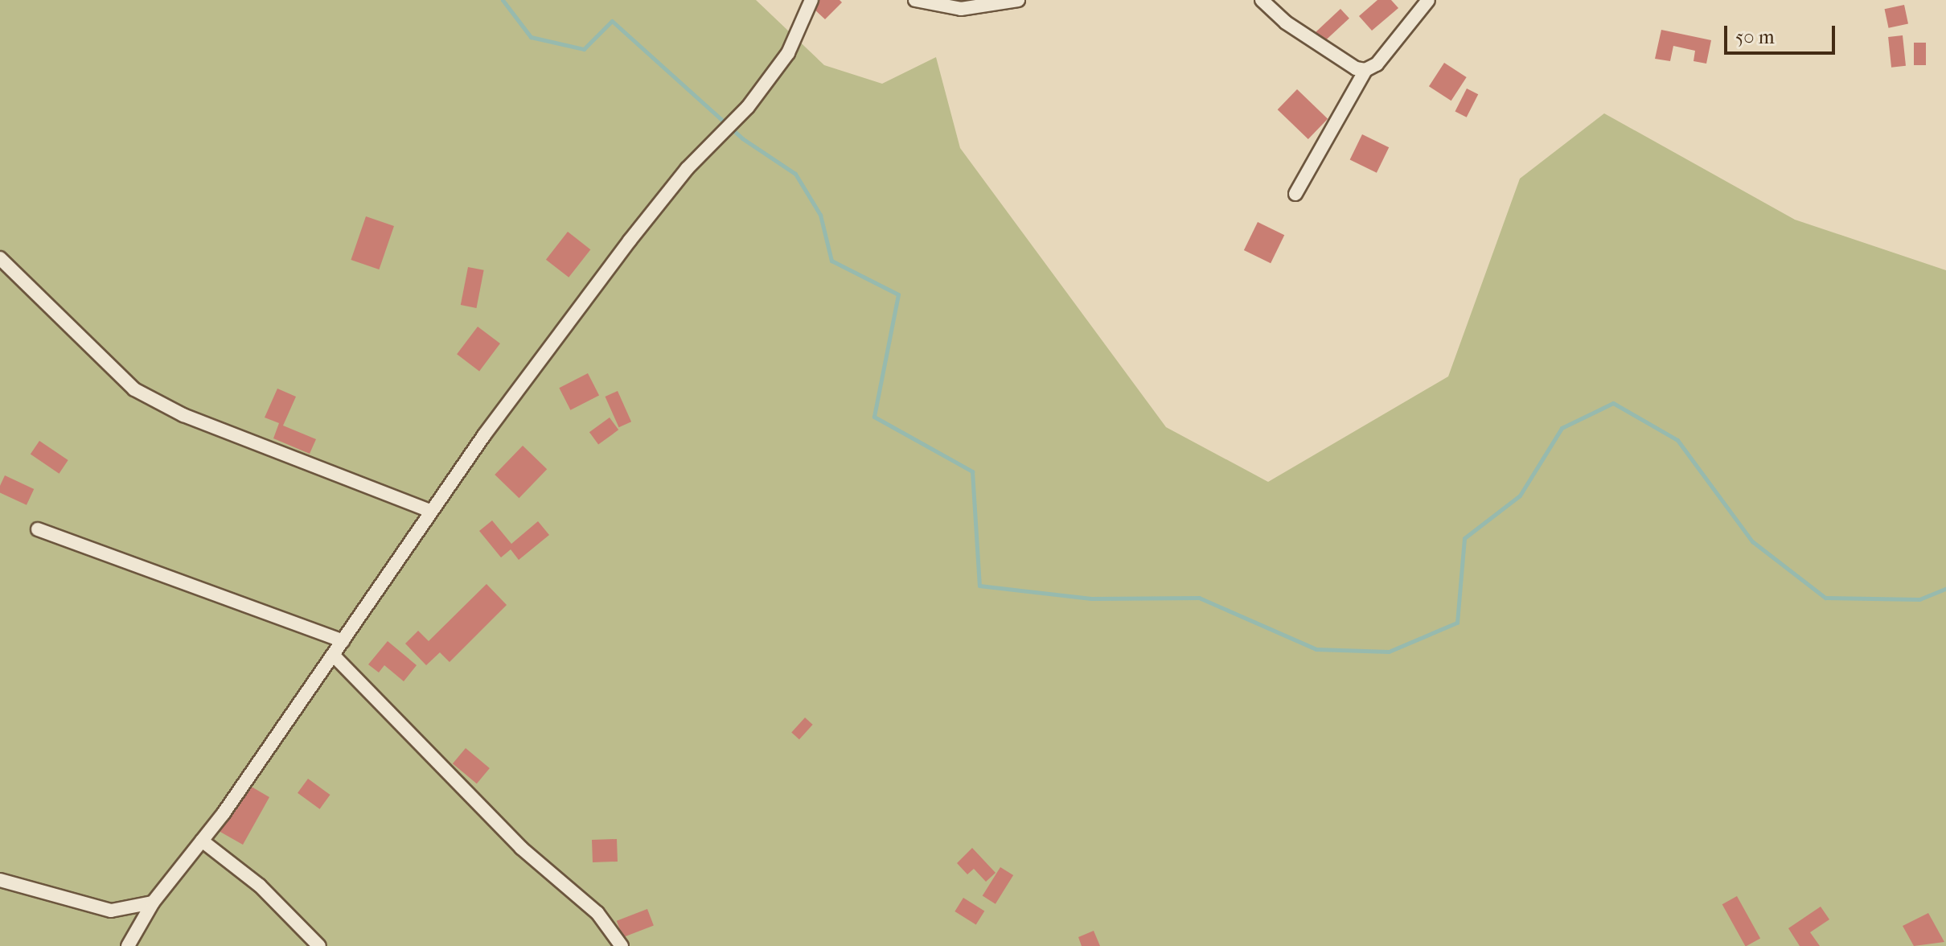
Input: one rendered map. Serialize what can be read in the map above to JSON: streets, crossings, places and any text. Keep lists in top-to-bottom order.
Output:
{
  "scale_bar": "50 m"
}
